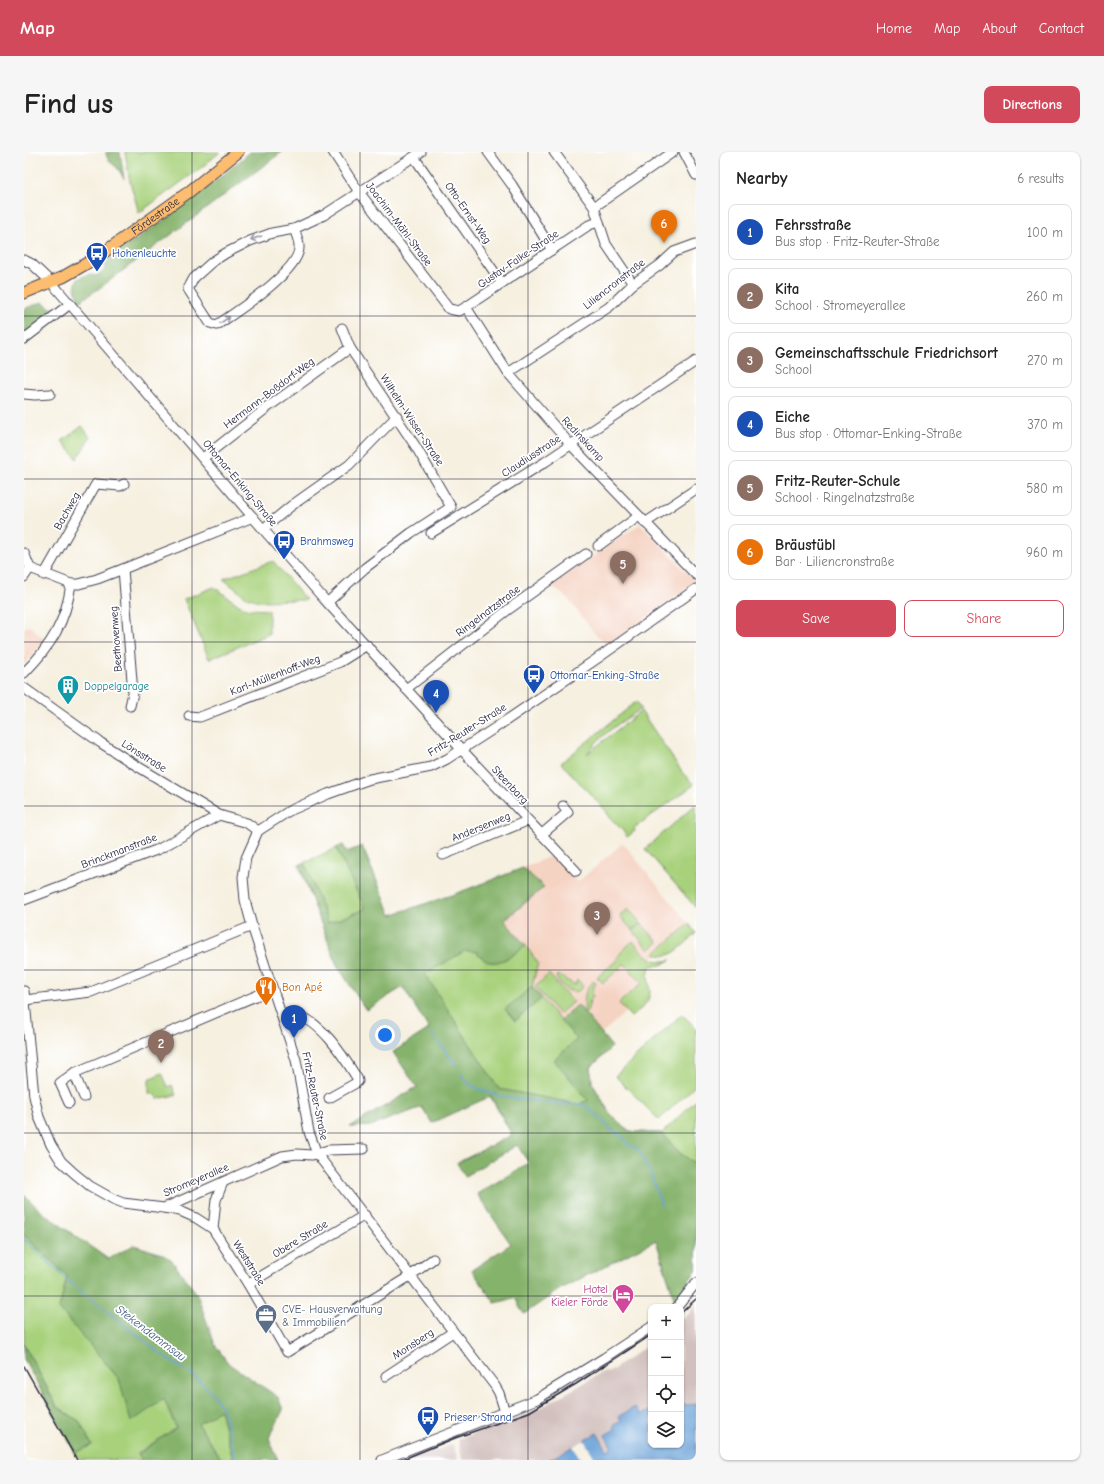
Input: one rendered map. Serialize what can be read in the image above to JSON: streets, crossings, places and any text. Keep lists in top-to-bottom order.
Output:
{
  "streets": {
    "main road": ["Fördestraße"],
    "street": [
      "Otto-Ernst-Weg",
      "Joachim-Mähl-Straße",
      "Gustav-Falke-Straße",
      "Liliencronstraße",
      "Hermann-Boßdorf-Weg",
      "Wilhelm-Wisser-Straße",
      "Redinskamp",
      "Claudiusstraße",
      "Ottomar-Enking-Straße",
      "Bachweg",
      "Ringelnatzstraße",
      "Beethovenweg",
      "Karl-Müllenhoff-Weg",
      "Fritz-Reuter-Straße",
      "Lönsstraße",
      "Steenbarg",
      "Andersenweg",
      "Brinckmanstraße",
      "Stromeyerallee",
      "Obere Straße",
      "Weststraße",
      "Monsberg"
    ]
  },
  "crossings": [
    ["Otto-Ernst-Weg", "Gustav-Falke-Straße"],
    ["Fördestraße", "Ottomar-Enking-Straße"],
    ["Joachim-Mähl-Straße", "Gustav-Falke-Straße"],
    ["Gustav-Falke-Straße", "Redinskamp"],
    ["Liliencronstraße", "Redinskamp"],
    ["Hermann-Boßdorf-Weg", "Wilhelm-Wisser-Straße"],
    ["Hermann-Boßdorf-Weg", "Ottomar-Enking-Straße"],
    ["Wilhelm-Wisser-Straße", "Claudiusstraße"],
    ["Redinskamp", "Claudiusstraße"],
    ["Ottomar-Enking-Straße", "Ringelnatzstraße"],
    ["Ottomar-Enking-Straße", "Karl-Müllenhoff-Weg"],
    ["Ottomar-Enking-Straße", "Fritz-Reuter-Straße"],
    ["Ottomar-Enking-Straße", "Steenbarg"],
    ["Fritz-Reuter-Straße", "Lönsstraße"],
    ["Fritz-Reuter-Straße", "Steenbarg"],
    ["Fritz-Reuter-Straße", "Stromeyerallee"],
    ["Fritz-Reuter-Straße", "Obere Straße"],
    ["Fritz-Reuter-Straße", "Weststraße"],
    ["Fritz-Reuter-Straße", "Monsberg"],
    ["Lönsstraße", "Brinckmanstraße"],
    ["Steenbarg", "Andersenweg"],
    ["Stromeyerallee", "Weststraße"],
    ["Obere Straße", "Weststraße"]
  ],
  "water": ["Stekendammsau"],
  "places": {
    "bus stop": [
      "Hohenleuchte",
      "Brahmsweg",
      "Ottomar-Enking-Straße",
      "Prieser Strand"
    ],
    "building": ["Doppelgarage"],
    "restaurant": ["Bon Apé"],
    "hotel": ["Hotel Kieler Förde"],
    "office": ["CVE- Hausverwaltung & Immobilien"]
  },
  "page": {
    "header": "Map",
    "nav": [
      "Home",
      "Map",
      "About",
      "Contact"
    ],
    "buttons": [
      "Directions",
      ["Save", "Share"]
    ],
    "title": "Find us",
    "heading": ["Nearby", "6 results"],
    "list": [
      {
        "mark": "1",
        "name": "Fehrsstraße",
        "note": "Bus stop · Fritz-Reuter-Straße",
        "value": "100 m"
      },
      {
        "mark": "2",
        "name": "Kita",
        "note": "School · Stromeyerallee",
        "value": "260 m"
      },
      {
        "mark": "3",
        "name": "Gemeinschaftsschule Friedrichsort",
        "note": "School",
        "value": "270 m"
      },
      {
        "mark": "4",
        "name": "Eiche",
        "note": "Bus stop · Ottomar-Enking-Straße",
        "value": "370 m"
      },
      {
        "mark": "5",
        "name": "Fritz-Reuter-Schule",
        "note": "School · Ringelnatzstraße",
        "value": "580 m"
      },
      {
        "mark": "6",
        "name": "Bräustübl",
        "note": "Bar · Liliencronstraße",
        "value": "960 m"
      }
    ],
    "pins": [
      "6",
      "5",
      "4",
      "3",
      "1",
      "2"
    ],
    "map_buttons": ["+", "−"]
  }
}
